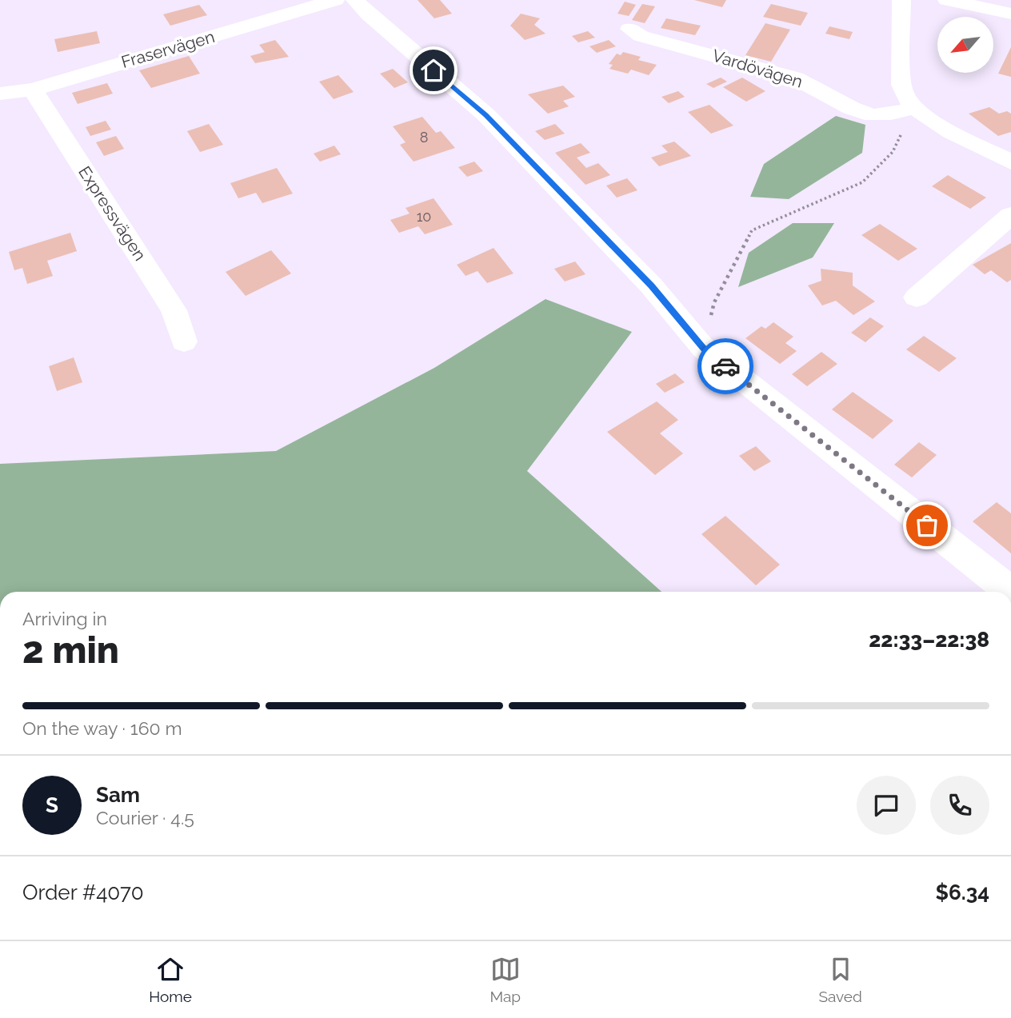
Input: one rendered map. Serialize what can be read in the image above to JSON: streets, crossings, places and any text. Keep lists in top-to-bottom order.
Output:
{
  "streets": {
    "street": ["Fraservägen", "Vardövägen", "Expressvägen"]
  },
  "crossings": [
    ["Fraservägen", "Expressvägen"]
  ],
  "house_numbers": ["8", "10"],
  "north": "bottom left",
  "page": {
    "heading": ["2 min", "Arriving in", "22:33–22:38"],
    "panel": [
      "Sam",
      "Courier · 4.5",
      "Order #4070",
      "$6.34"
    ],
    "bar": "On the way · 160 m",
    "round": "S",
    "tabs": ["Home", "Map", "Saved"]
  }
}
